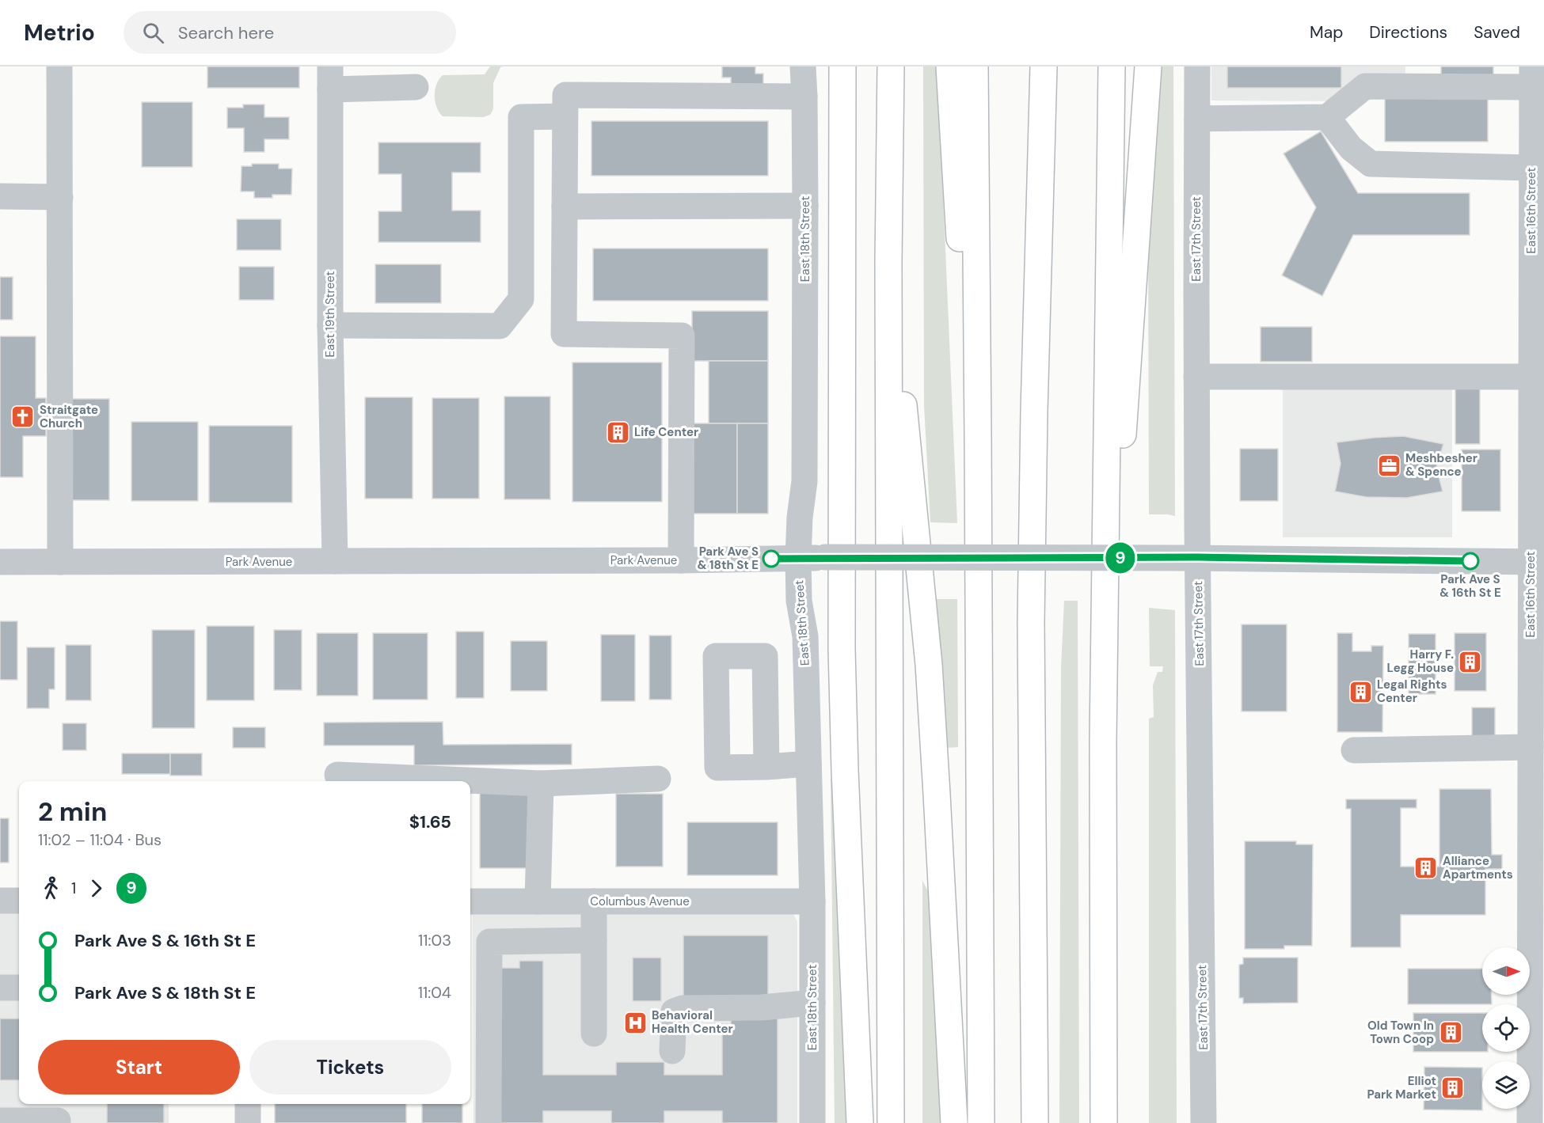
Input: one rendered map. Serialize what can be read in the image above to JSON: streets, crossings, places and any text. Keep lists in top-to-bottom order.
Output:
{
  "streets": {
    "street": [
      "East 16th Street",
      "East 18th Street",
      "East 17th Street",
      "East 19th Street",
      "Park Avenue",
      "Columbus Avenue"
    ]
  },
  "crossings": [
    ["East 16th Street", "Park Avenue"],
    ["East 18th Street", "Park Avenue"],
    ["East 18th Street", "Columbus Avenue"],
    ["East 17th Street", "Park Avenue"],
    ["East 19th Street", "Park Avenue"]
  ],
  "places": {
    "church": ["Straitgate Church"],
    "building": [
      "Life Center",
      "Harry F. Legg House",
      "Legal Rights Center",
      "Alliance Apartments",
      "Old Town In Town Coop",
      "Elliot Park Market"
    ],
    "office": ["Meshbesher & Spence"],
    "other": ["Park Ave S & 18th St E", "Park Ave S & 16th St E"],
    "hospital": ["Behavioral Health Center"]
  },
  "lines": ["bus line 9"],
  "north": "right",
  "page": {
    "header": "Metrio",
    "search": "Search here",
    "nav": ["Map", "Directions", "Saved"],
    "on_map": "9",
    "heading": ["2 min", "11:02 – 11:04 · Bus", "$1.65"],
    "legs": ["1", "9"],
    "list": [
      {
        "name": "Park Ave S & 16th St E",
        "value": "11:03"
      },
      {
        "name": "Park Ave S & 18th St E",
        "value": "11:04"
      }
    ],
    "buttons": ["Start", "Tickets"]
  }
}
